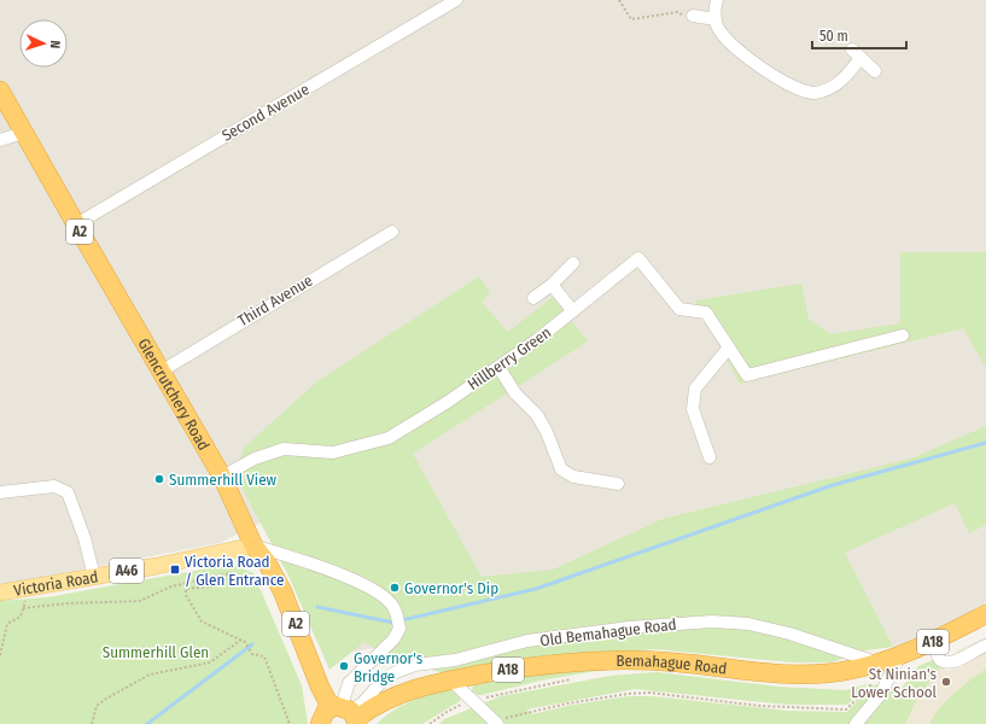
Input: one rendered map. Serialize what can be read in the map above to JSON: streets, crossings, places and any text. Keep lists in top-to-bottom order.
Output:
{
  "streets": {
    "highway": [
      "A2",
      "Glencrutchery Road",
      "A18",
      "Bemahague Road"
    ],
    "main road": ["A46", "Victoria Road"],
    "street": [
      "Second Avenue",
      "Third Avenue",
      "Hillberry Green",
      "Old Bemahague Road"
    ]
  },
  "crossings": [
    ["Second Avenue", "Glencrutchery Road"],
    ["Third Avenue", "Glencrutchery Road"],
    ["Hillberry Green", "Glencrutchery Road"],
    ["Glencrutchery Road", "Victoria Road"],
    ["Glencrutchery Road", "Old Bemahague Road"],
    ["Glencrutchery Road", "Bemahague Road"],
    ["Old Bemahague Road", "Bemahague Road"]
  ],
  "parks": ["Summerhill Glen"],
  "places": {
    "other": [
      "Summerhill View",
      "Governor's Dip",
      "Governor's Bridge",
      "St Ninian's Lower School"
    ],
    "transit": ["Victoria Road / Glen Entrance"]
  },
  "scale_bar": "50 m",
  "north": "right"
}
